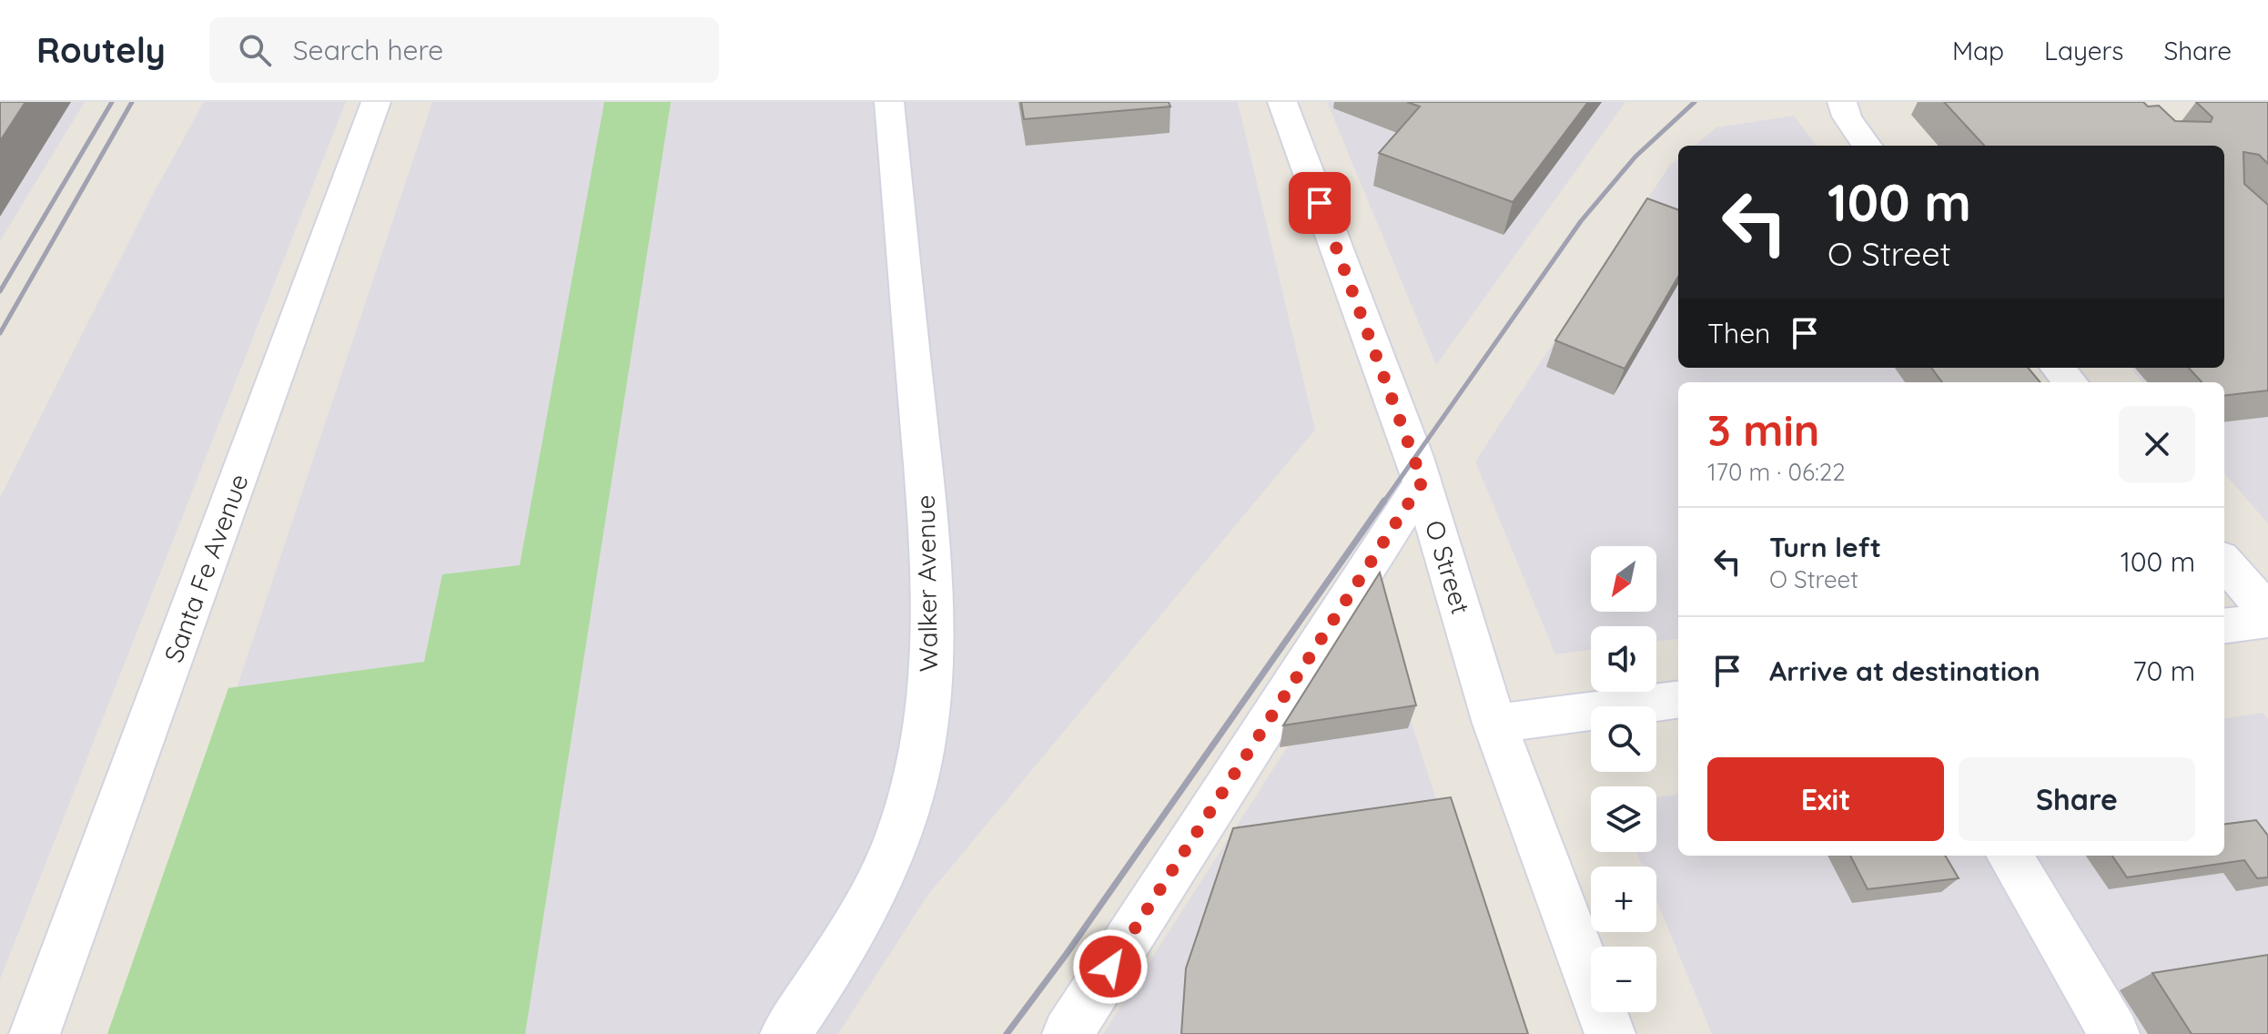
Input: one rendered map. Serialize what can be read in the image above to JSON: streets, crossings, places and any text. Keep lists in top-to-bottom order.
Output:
{
  "streets": {
    "street": ["O Street", "Santa Fe Avenue", "Walker Avenue"]
  },
  "north": "bottom left",
  "page": {
    "header": "Routely",
    "search": "Search here",
    "nav": ["Map", "Layers", "Share"],
    "turn": ["100 m", "O Street"],
    "then": "Then",
    "heading": ["3 min", "170 m · 06:22"],
    "list": [
      {
        "name": "Turn left",
        "note": "O Street",
        "value": "100 m"
      },
      {
        "name": "Arrive at destination",
        "value": "70 m"
      }
    ],
    "map_buttons": ["+", "−"],
    "buttons": ["Exit", "Share"]
  }
}
